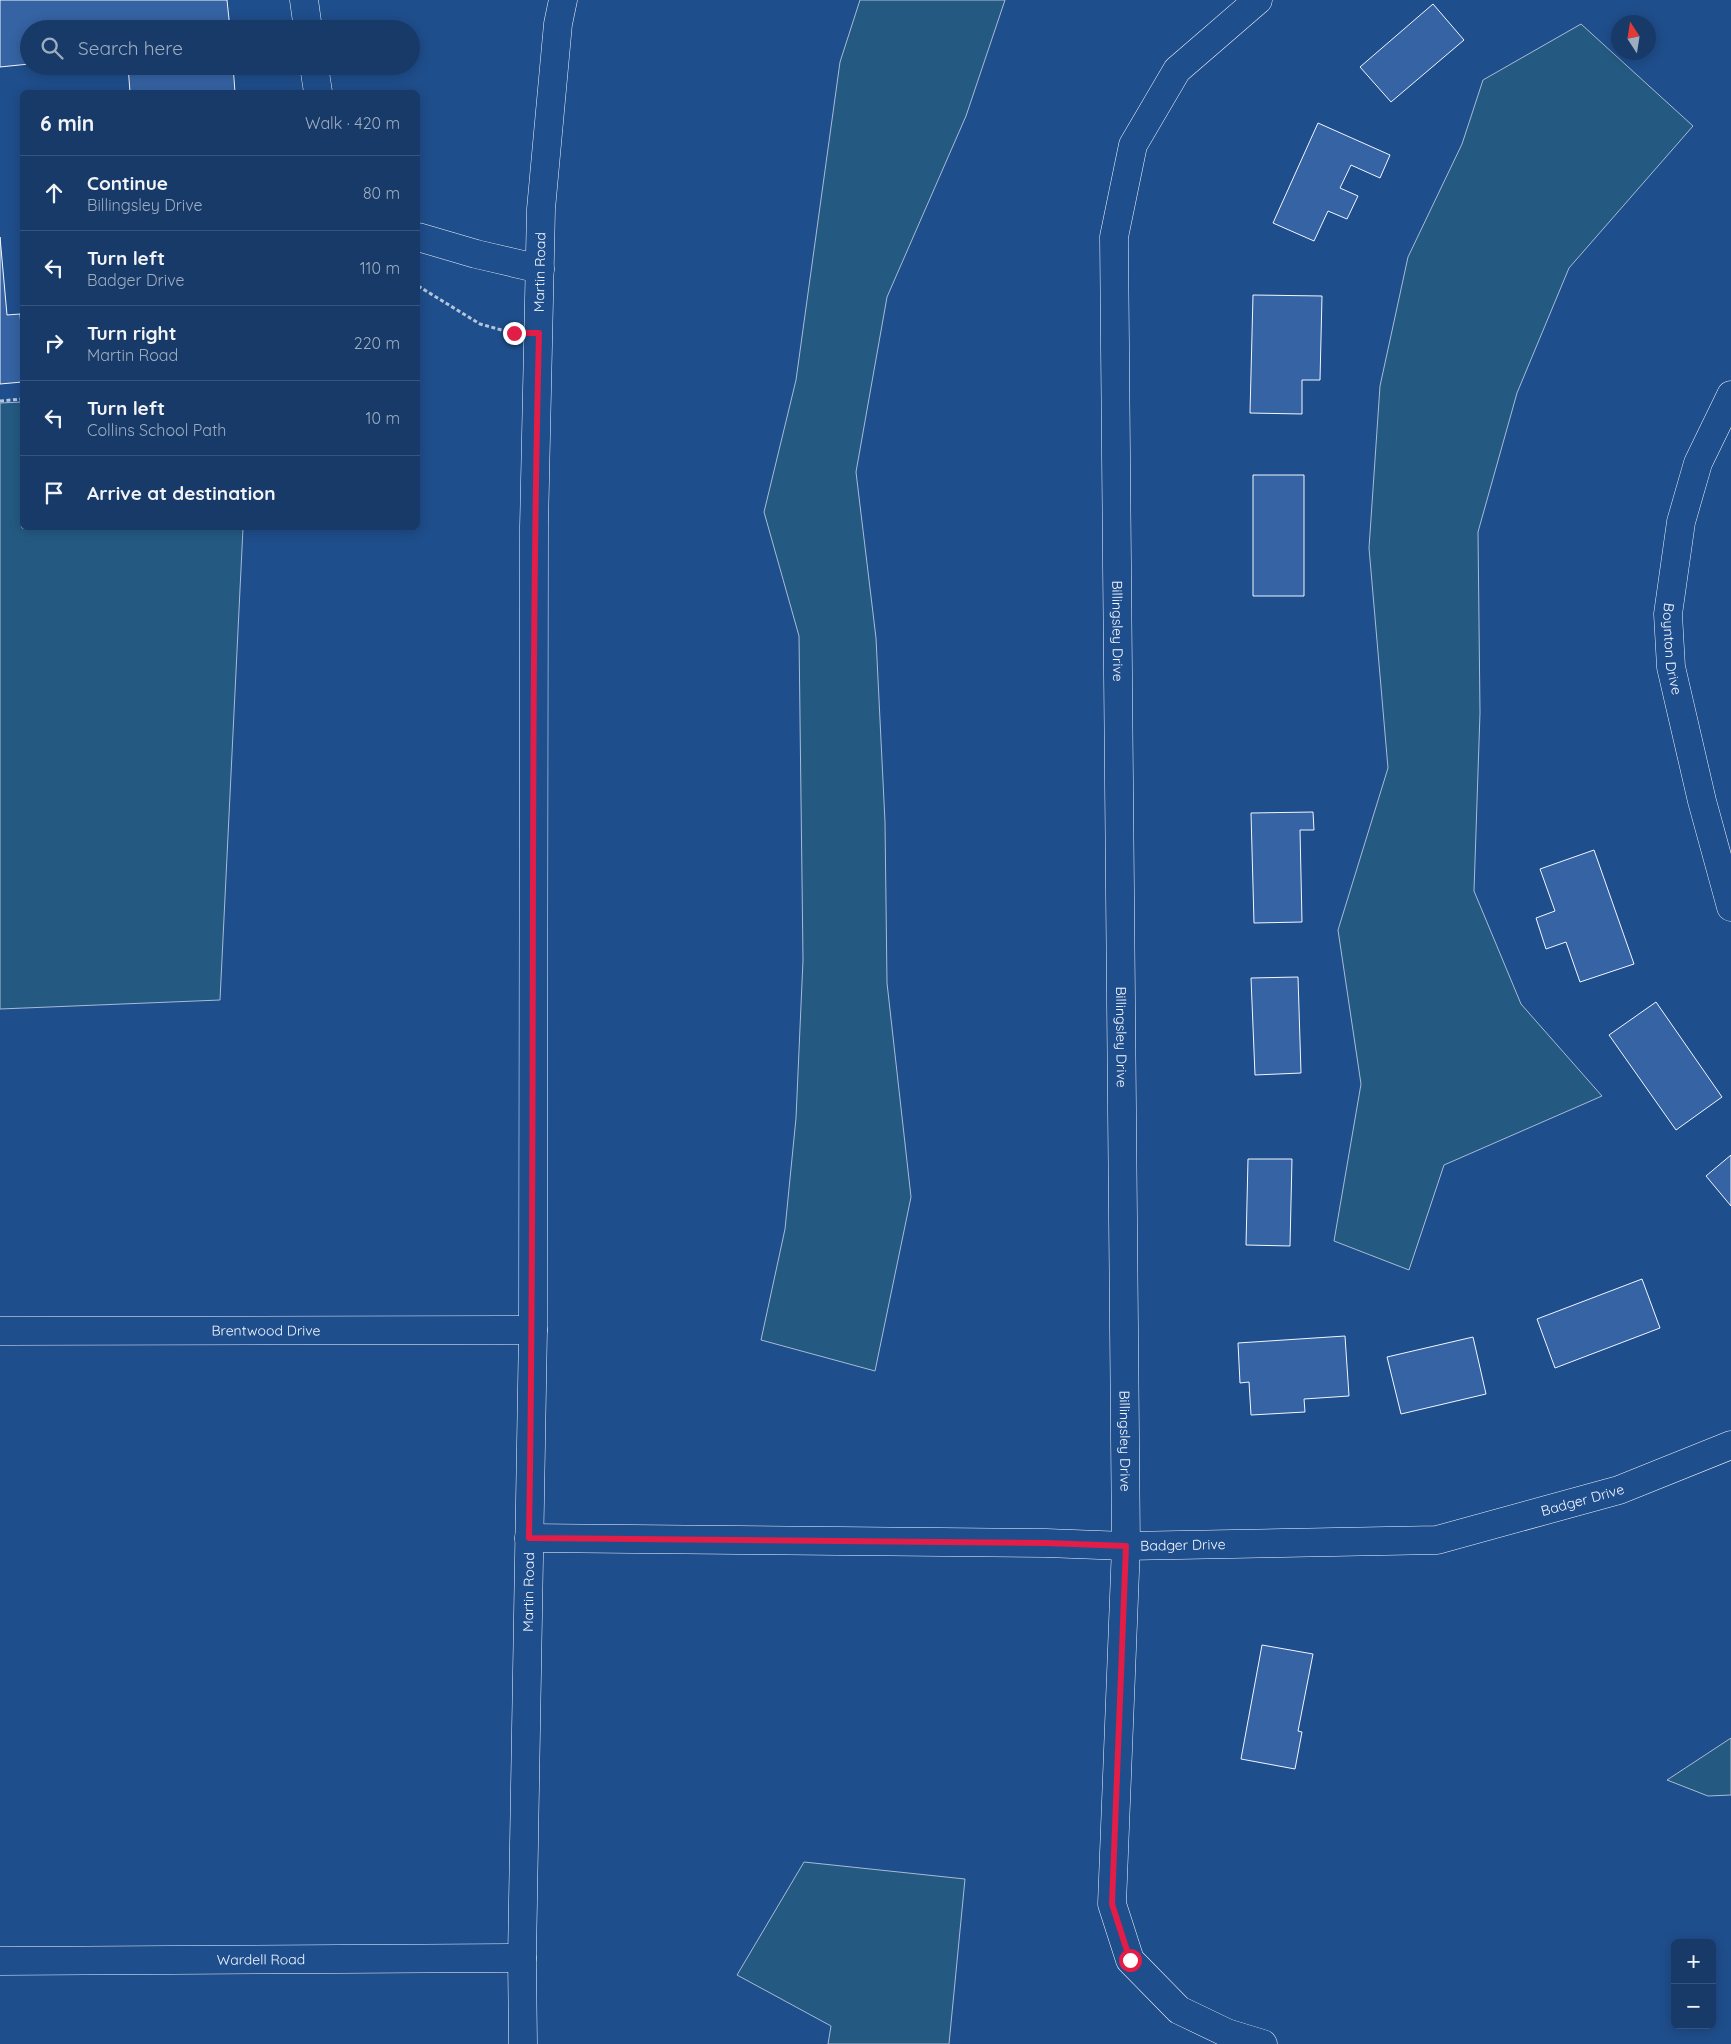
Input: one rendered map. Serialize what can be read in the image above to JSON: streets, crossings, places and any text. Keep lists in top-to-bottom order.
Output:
{
  "streets": {
    "street": [
      "Martin Road",
      "Billingsley Drive",
      "Boynton Drive",
      "Brentwood Drive",
      "Badger Drive",
      "Wardell Road"
    ]
  },
  "crossings": [
    ["Martin Road", "Brentwood Drive"],
    ["Martin Road", "Badger Drive"],
    ["Martin Road", "Wardell Road"],
    ["Billingsley Drive", "Badger Drive"]
  ],
  "north": "top",
  "page": {
    "search": "Search here",
    "heading": ["6 min", "Walk · 420 m"],
    "list": [
      ["Continue", "Billingsley Drive", "80 m"],
      ["Turn left", "Badger Drive", "110 m"],
      ["Turn right", "Martin Road", "220 m"],
      ["Turn left", "Collins School Path", "10 m"],
      "Arrive at destination"
    ],
    "map_buttons": ["+", "−"]
  }
}
